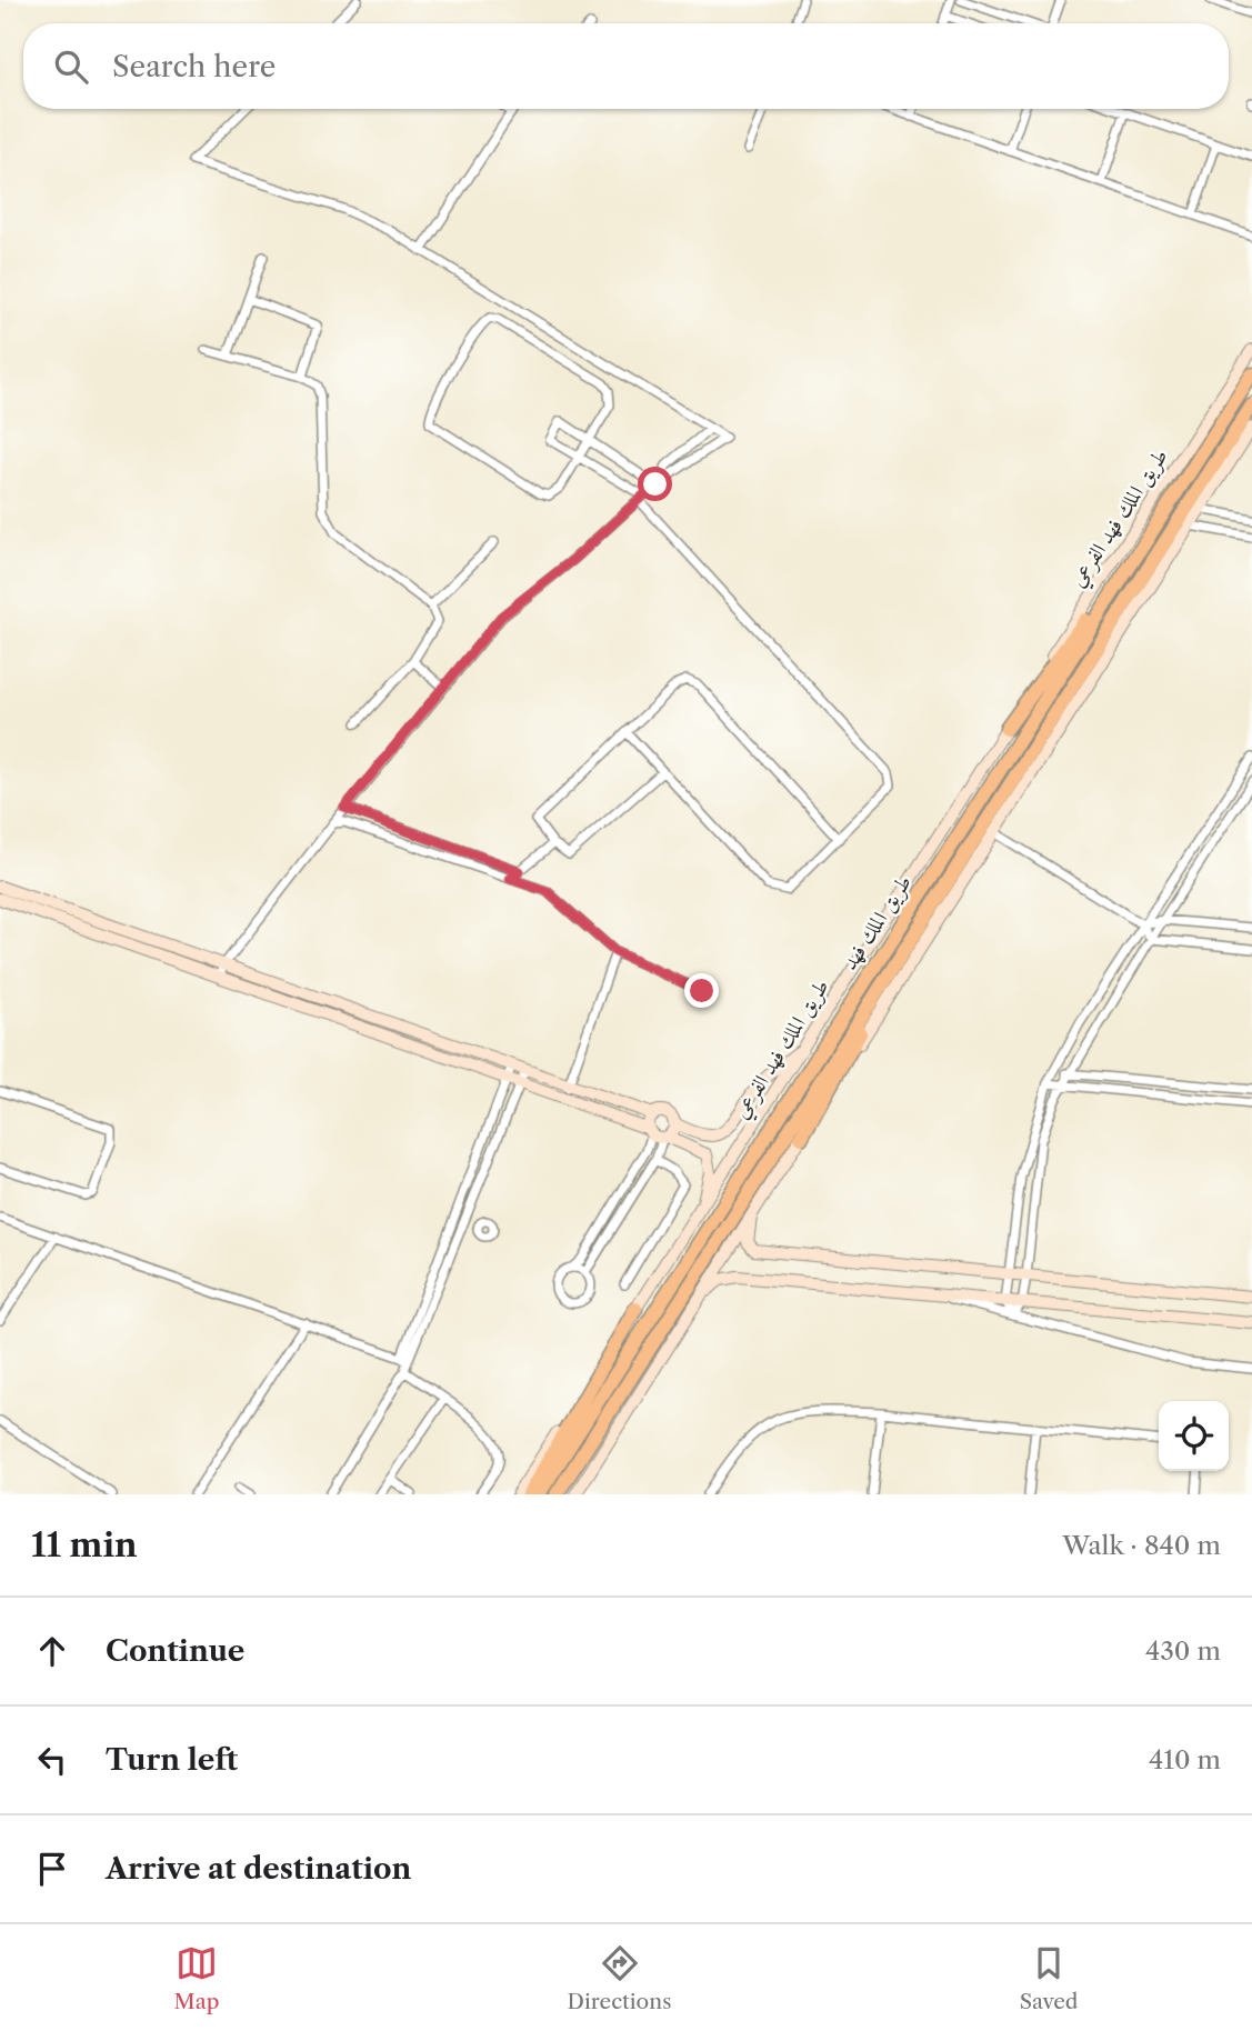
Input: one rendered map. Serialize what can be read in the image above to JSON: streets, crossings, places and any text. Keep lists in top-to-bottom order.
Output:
{
  "streets": {
    "highway": ["طريق الملك فهد"],
    "main road": ["طريق الملك فهد الفرعي"]
  },
  "page": {
    "search": "Search here",
    "heading": ["11 min", "Walk · 840 m"],
    "list": [
      ["Continue", "430 m"],
      ["Turn left", "410 m"],
      "Arrive at destination"
    ],
    "nav": ["Map", "Directions", "Saved"]
  }
}
